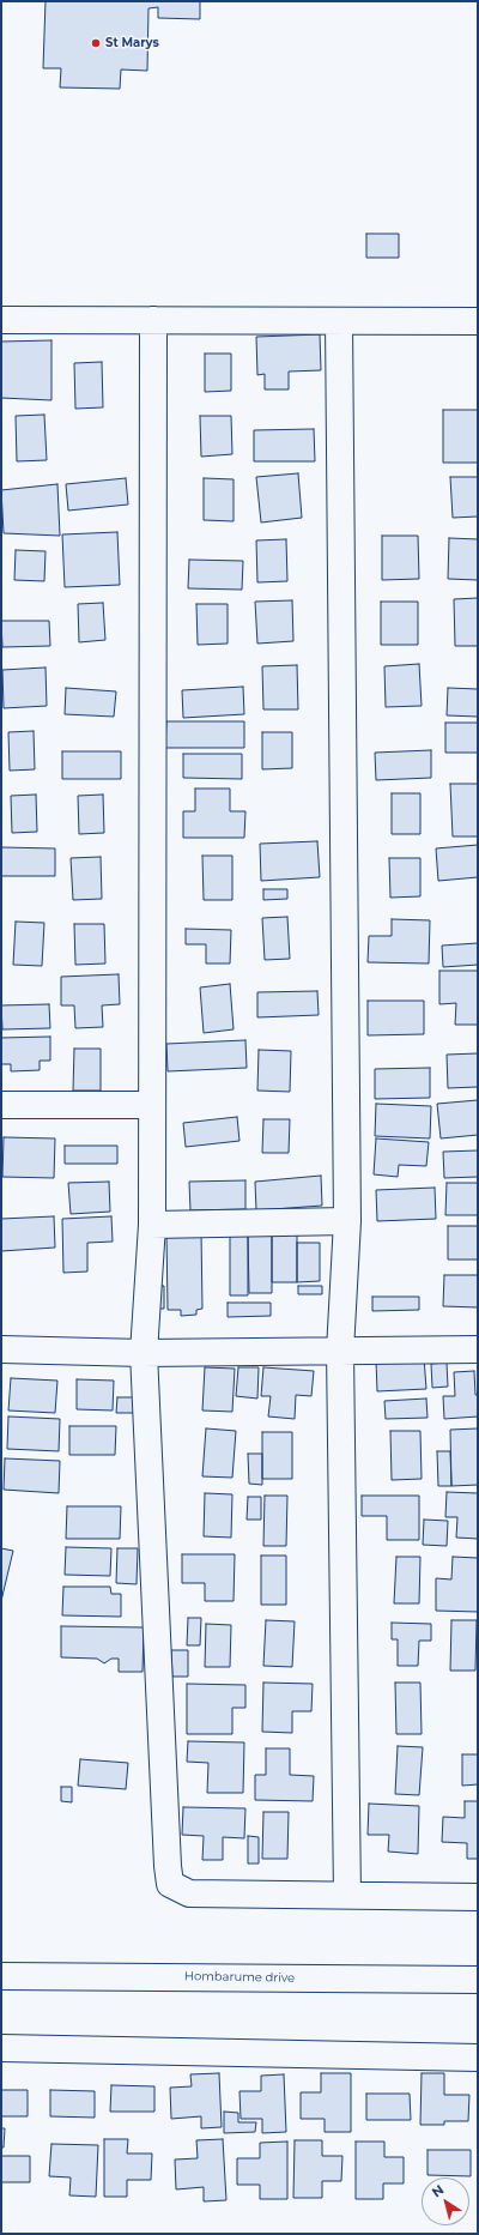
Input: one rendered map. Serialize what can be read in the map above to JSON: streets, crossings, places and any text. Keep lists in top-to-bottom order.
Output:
{
  "streets": {
    "street": ["Hombarume drive"]
  },
  "places": ["St Marys"],
  "north": "top left"
}
